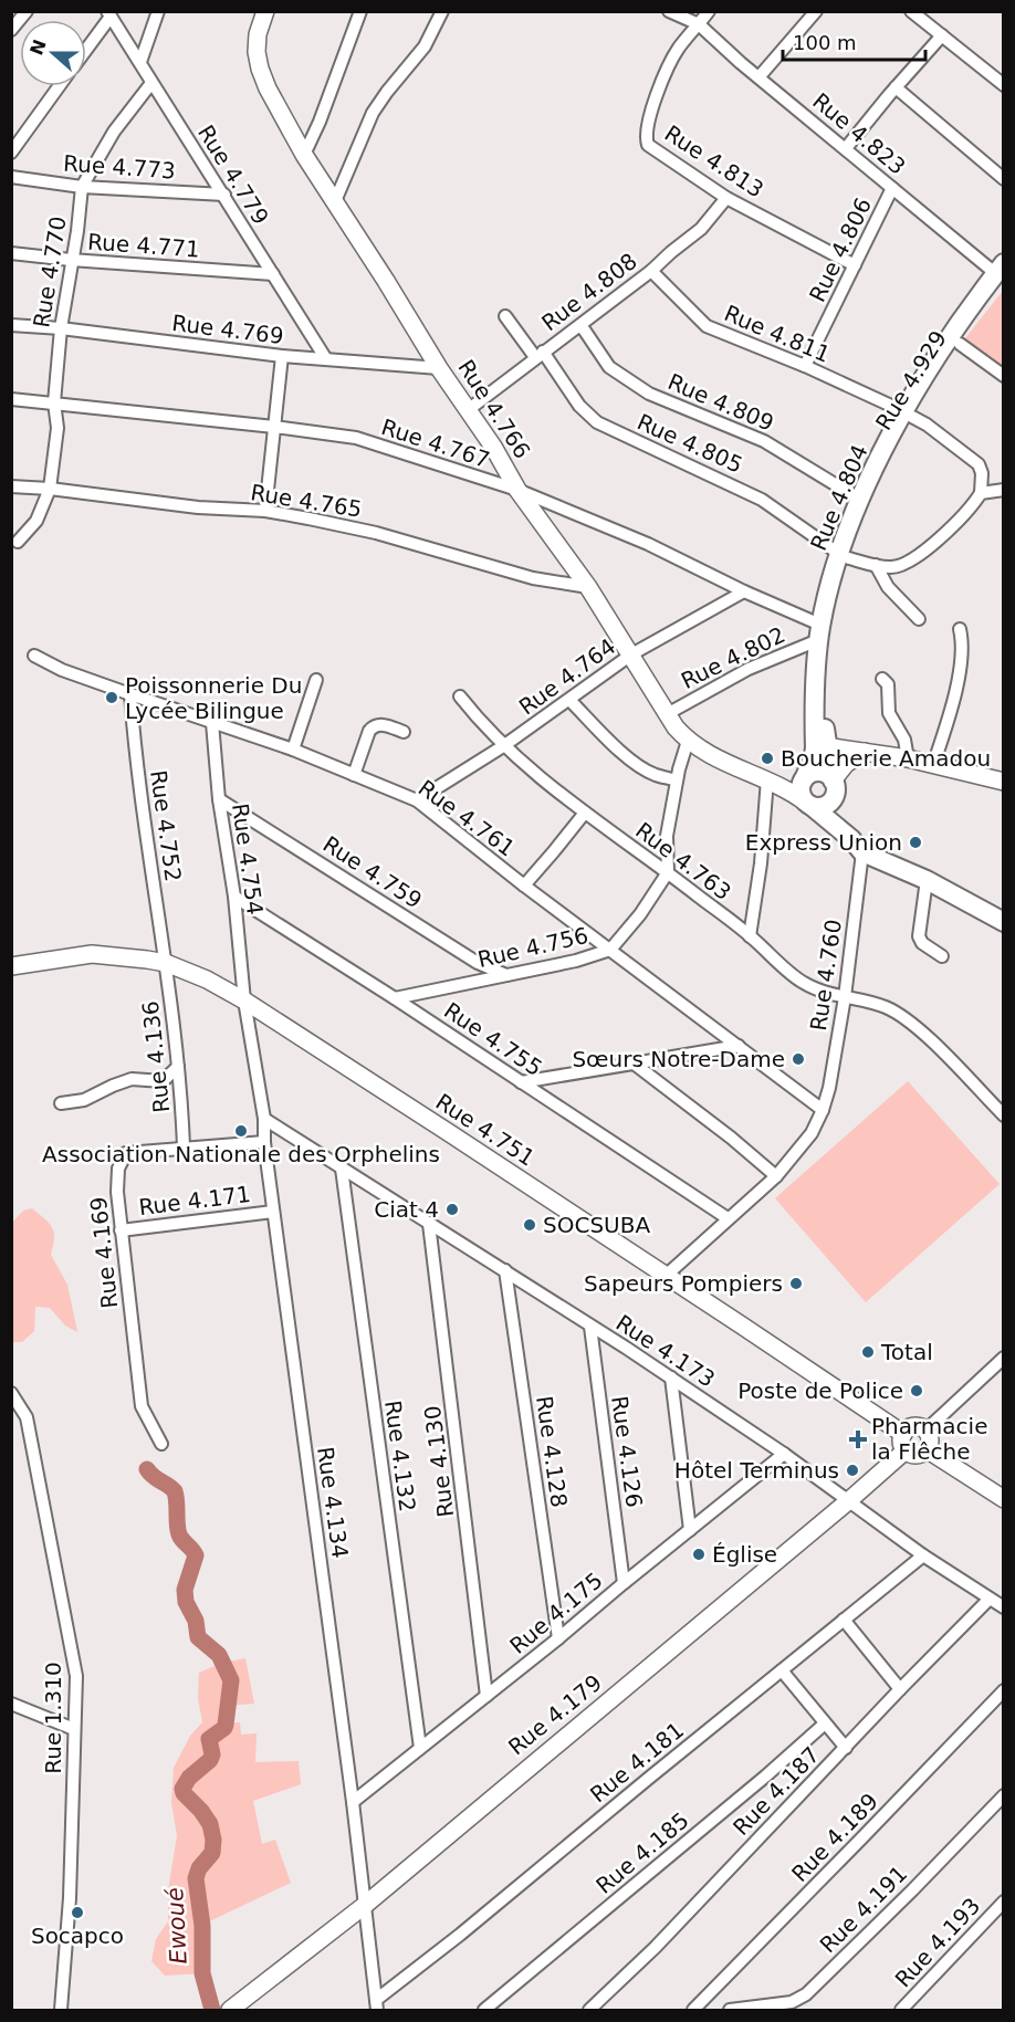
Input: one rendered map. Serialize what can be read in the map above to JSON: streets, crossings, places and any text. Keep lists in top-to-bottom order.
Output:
{
  "streets": {
    "main road": ["Rue 4.929", "Rue 4.804"],
    "street": [
      "Rue 4.823",
      "Rue 4.813",
      "Rue 4.773",
      "Rue 4.779",
      "Rue 4.771",
      "Rue 4.806",
      "Rue 4.770",
      "Rue 4.808",
      "Rue 4.769",
      "Rue 4.811",
      "Rue 4.809",
      "Rue 4.766",
      "Rue 4.767",
      "Rue 4.805",
      "Rue 4.765",
      "Rue 4.802",
      "Rue 4.764",
      "Rue 4.761",
      "Rue 4.752",
      "Rue 4.754",
      "Rue 4.763",
      "Rue 4.759",
      "Rue 4.756",
      "Rue 4.760",
      "Rue 4.755",
      "Rue 4.136",
      "Rue 4.751",
      "Rue 4.171",
      "Rue 4.169",
      "Rue 4.173",
      "Rue 4.128",
      "Rue 4.126",
      "Rue 4.132",
      "Rue 4.130",
      "Rue 4.134",
      "Rue 4.175",
      "Rue 4.179",
      "Rue 1.310",
      "Rue 4.181",
      "Rue 4.187",
      "Rue 4.189",
      "Rue 4.185",
      "Rue 4.191",
      "Rue 4.193"
    ]
  },
  "crossings": [
    ["Rue 4.823", "Rue 4.813"],
    ["Rue 4.823", "Rue 4.806"],
    ["Rue 4.823", "Rue 4.929"],
    ["Rue 4.823", "Rue 4.804"],
    ["Rue 4.813", "Rue 4.806"],
    ["Rue 4.813", "Rue 4.808"],
    ["Rue 4.773", "Rue 4.779"],
    ["Rue 4.773", "Rue 4.770"],
    ["Rue 4.779", "Rue 4.771"],
    ["Rue 4.779", "Rue 4.770"],
    ["Rue 4.779", "Rue 4.769"],
    ["Rue 4.771", "Rue 4.770"],
    ["Rue 4.806", "Rue 4.811"],
    ["Rue 4.770", "Rue 4.769"],
    ["Rue 4.770", "Rue 4.767"],
    ["Rue 4.770", "Rue 4.765"],
    ["Rue 4.808", "Rue 4.811"],
    ["Rue 4.808", "Rue 4.809"],
    ["Rue 4.808", "Rue 4.766"],
    ["Rue 4.808", "Rue 4.805"],
    ["Rue 4.769", "Rue 4.766"],
    ["Rue 4.811", "Rue 4.929"],
    ["Rue 4.811", "Rue 4.804"],
    ["Rue 4.929", "Rue 4.766"],
    ["Rue 4.929", "Rue 4.805"],
    ["Rue 4.929", "Rue 4.804"],
    ["Rue 4.929", "Rue 4.760"],
    ["Rue 4.809", "Rue 4.804"],
    ["Rue 4.766", "Rue 4.767"],
    ["Rue 4.766", "Rue 4.804"],
    ["Rue 4.766", "Rue 4.765"],
    ["Rue 4.766", "Rue 4.802"],
    ["Rue 4.766", "Rue 4.764"],
    ["Rue 4.767", "Rue 4.804"],
    ["Rue 4.767", "Rue 4.802"],
    ["Rue 4.767", "Rue 4.764"],
    ["Rue 4.805", "Rue 4.804"],
    ["Rue 4.804", "Rue 4.802"],
    ["Rue 4.764", "Rue 4.761"],
    ["Rue 4.764", "Rue 4.763"],
    ["Rue 4.761", "Rue 4.752"],
    ["Rue 4.761", "Rue 4.754"],
    ["Rue 4.761", "Rue 4.756"],
    ["Rue 4.761", "Rue 4.760"],
    ["Rue 4.752", "Rue 4.136"],
    ["Rue 4.752", "Rue 4.751"],
    ["Rue 4.754", "Rue 4.759"],
    ["Rue 4.754", "Rue 4.755"],
    ["Rue 4.754", "Rue 4.751"],
    ["Rue 4.754", "Rue 4.134"],
    ["Rue 4.763", "Rue 4.756"],
    ["Rue 4.763", "Rue 4.760"],
    ["Rue 4.759", "Rue 4.756"],
    ["Rue 4.756", "Rue 4.755"],
    ["Rue 4.760", "Rue 4.755"],
    ["Rue 4.760", "Rue 4.751"],
    ["Rue 4.136", "Rue 4.751"],
    ["Rue 4.136", "Rue 4.169"],
    ["Rue 4.751", "Rue 4.134"],
    ["Rue 4.751", "Rue 4.179"],
    ["Rue 4.171", "Rue 4.169"],
    ["Rue 4.171", "Rue 4.134"],
    ["Rue 4.169", "Rue 4.134"],
    ["Rue 4.173", "Rue 4.128"],
    ["Rue 4.173", "Rue 4.126"],
    ["Rue 4.173", "Rue 4.132"],
    ["Rue 4.173", "Rue 4.130"],
    ["Rue 4.173", "Rue 4.134"],
    ["Rue 4.173", "Rue 4.175"],
    ["Rue 4.173", "Rue 4.179"],
    ["Rue 4.173", "Rue 4.181"],
    ["Rue 4.173", "Rue 4.187"],
    ["Rue 4.128", "Rue 4.175"],
    ["Rue 4.126", "Rue 4.175"],
    ["Rue 4.132", "Rue 4.175"],
    ["Rue 4.130", "Rue 4.175"],
    ["Rue 4.134", "Rue 4.175"],
    ["Rue 4.134", "Rue 4.179"],
    ["Rue 4.134", "Rue 4.181"]
  ],
  "water": ["Ewoué"],
  "places": {
    "other": [
      "Poissonnerie Du Lycée Bilingue",
      "Boucherie Amadou",
      "Express Union",
      "Sœurs Notre-Dame",
      "Association Nationale des Orphelins",
      "Ciat 4",
      "SOCSUBA",
      "Sapeurs Pompiers",
      "Total",
      "Poste de Police",
      "Hôtel Terminus",
      "Église",
      "Socapco"
    ],
    "health": ["Pharmacie la Flêche"]
  },
  "scale_bar": "100 m",
  "north": "left"
}
